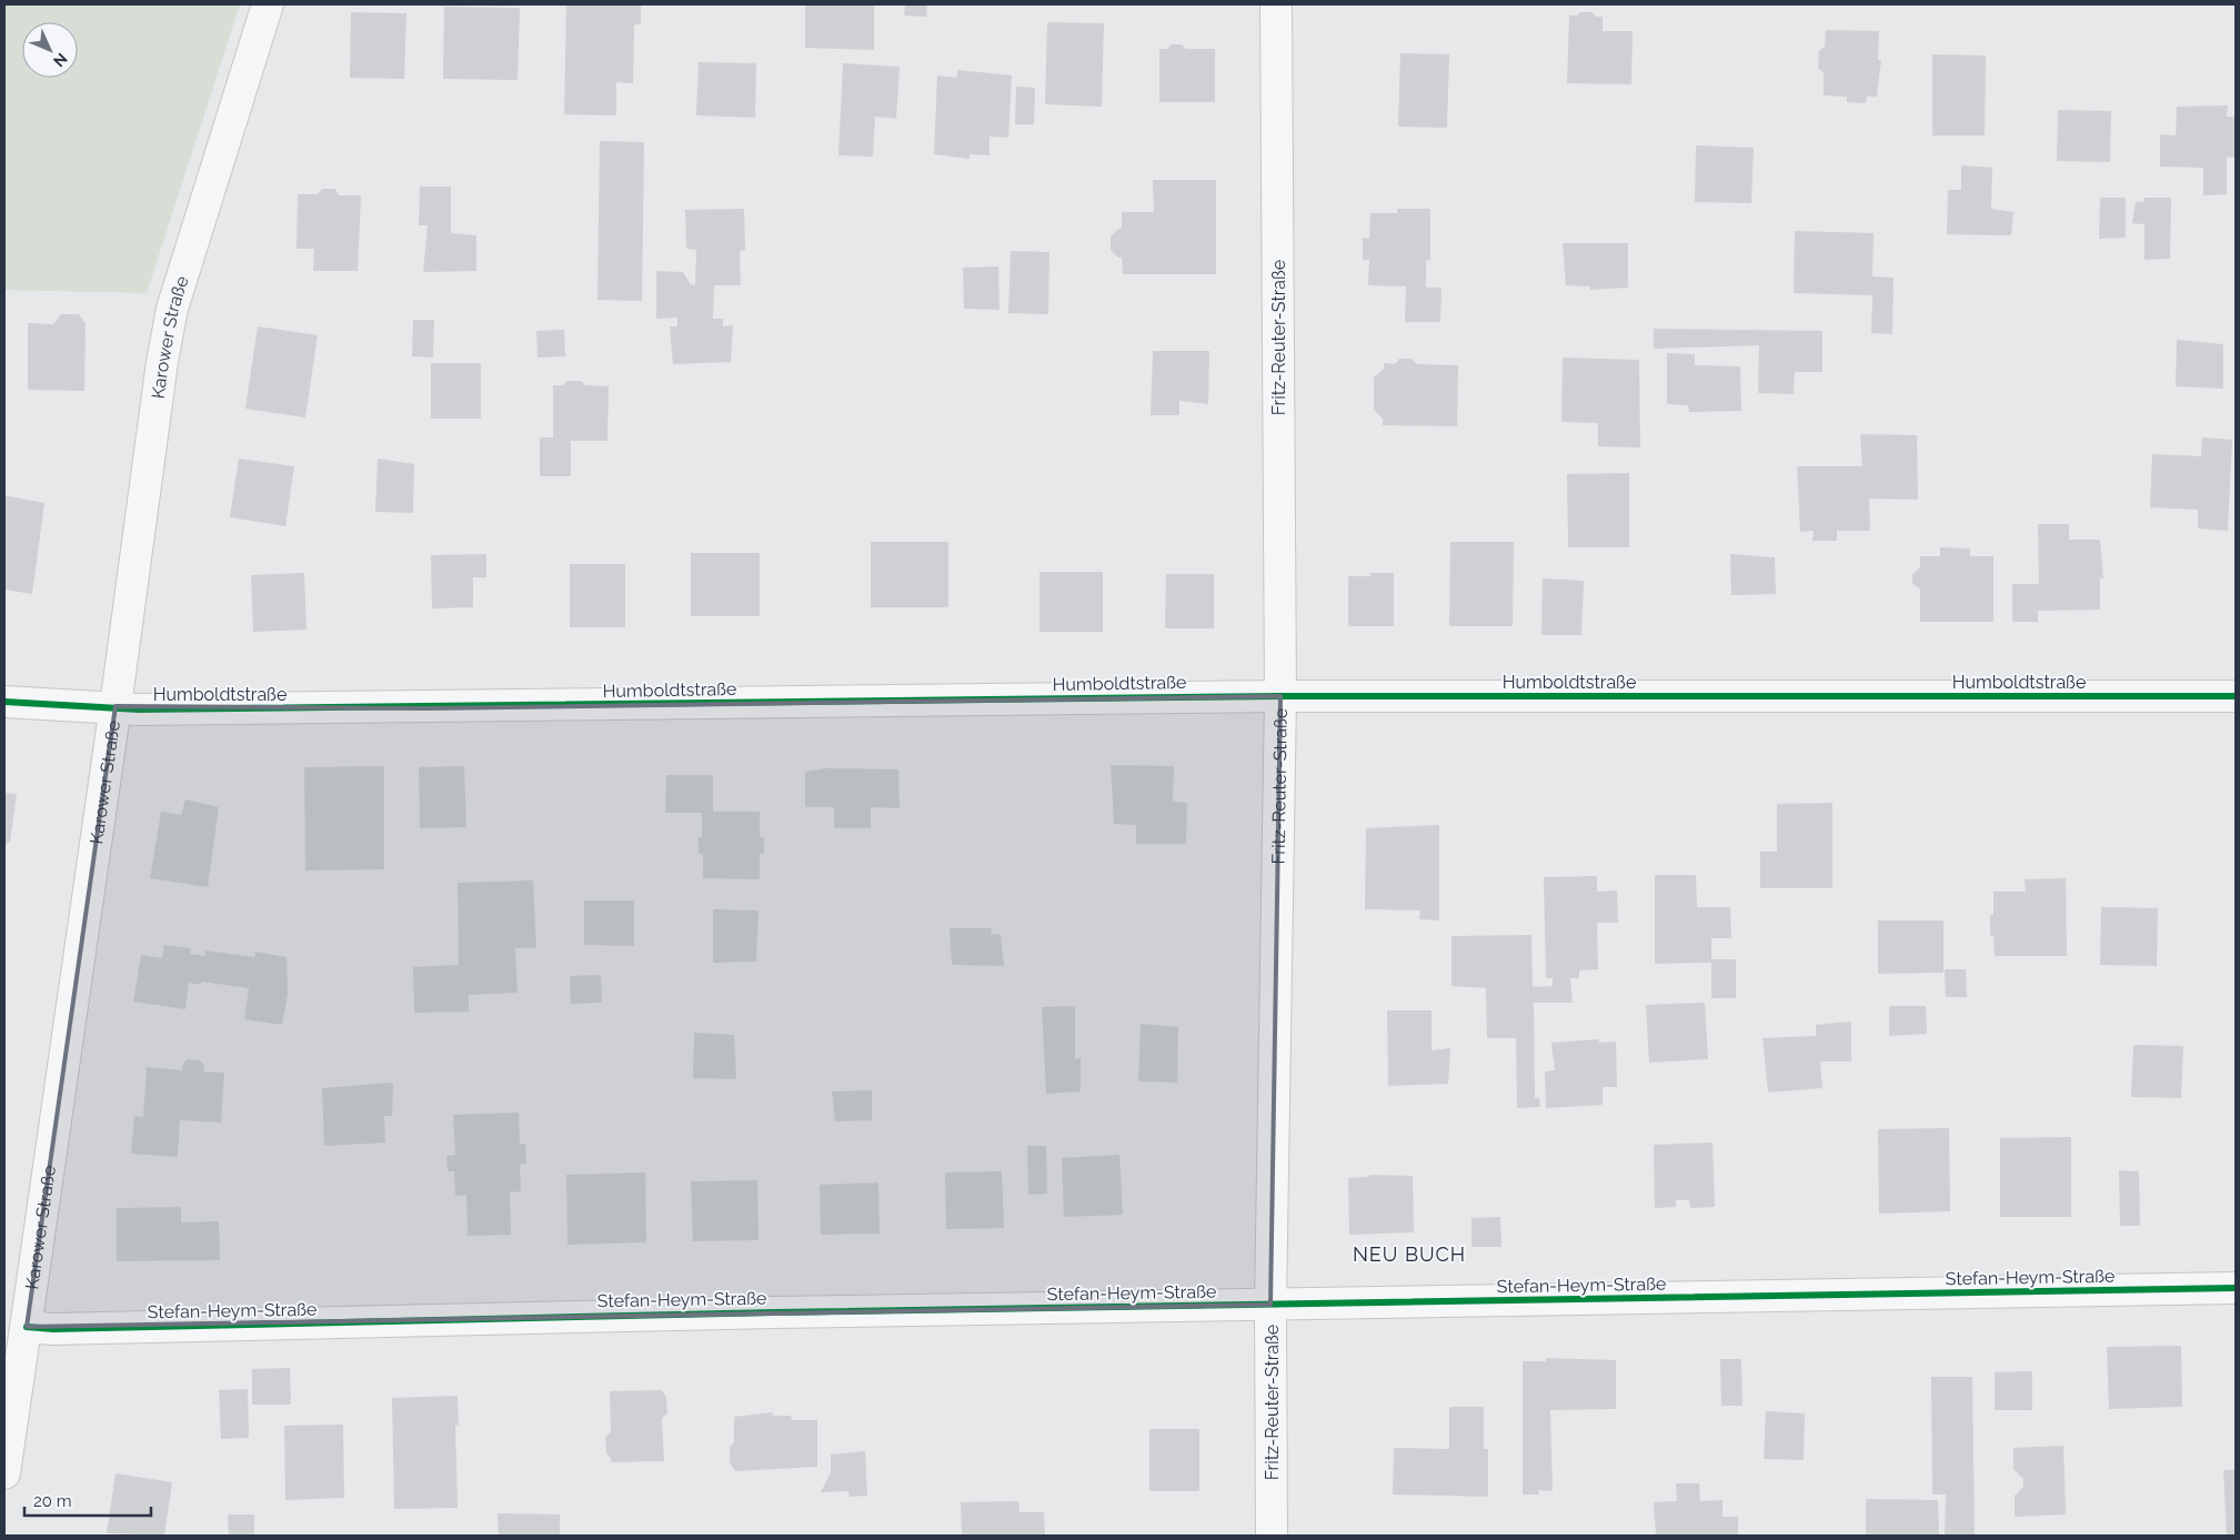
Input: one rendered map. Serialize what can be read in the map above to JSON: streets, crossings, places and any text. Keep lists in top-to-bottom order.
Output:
{
  "streets": {
    "street": [
      "Fritz-Reuter-Straße",
      "Karower Straße",
      "Humboldtstraße",
      "Stefan-Heym-Straße"
    ]
  },
  "crossings": [
    ["Fritz-Reuter-Straße", "Humboldtstraße"],
    ["Fritz-Reuter-Straße", "Stefan-Heym-Straße"],
    ["Karower Straße", "Humboldtstraße"],
    ["Karower Straße", "Stefan-Heym-Straße"]
  ],
  "districts": ["NEU BUCH"],
  "scale_bar": "20 m",
  "north": "bottom right"
}
